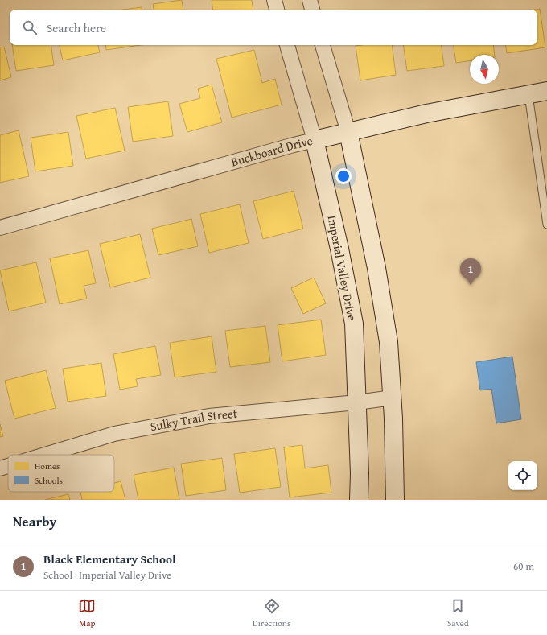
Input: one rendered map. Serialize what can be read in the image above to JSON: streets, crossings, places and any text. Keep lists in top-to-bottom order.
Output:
{
  "streets": {
    "street": ["Buckboard Drive", "Imperial Valley Drive", "Sulky Trail Street"]
  },
  "crossings": [
    ["Buckboard Drive", "Imperial Valley Drive"],
    ["Imperial Valley Drive", "Sulky Trail Street"]
  ],
  "legend": ["Homes", "Schools"],
  "north": "bottom",
  "page": {
    "search": "Search here",
    "pins": "1",
    "heading": "Nearby",
    "list": [
      {
        "mark": "1",
        "name": "Black Elementary School",
        "note": "School · Imperial Valley Drive",
        "value": "60 m"
      }
    ],
    "nav": ["Map", "Directions", "Saved"]
  }
}
